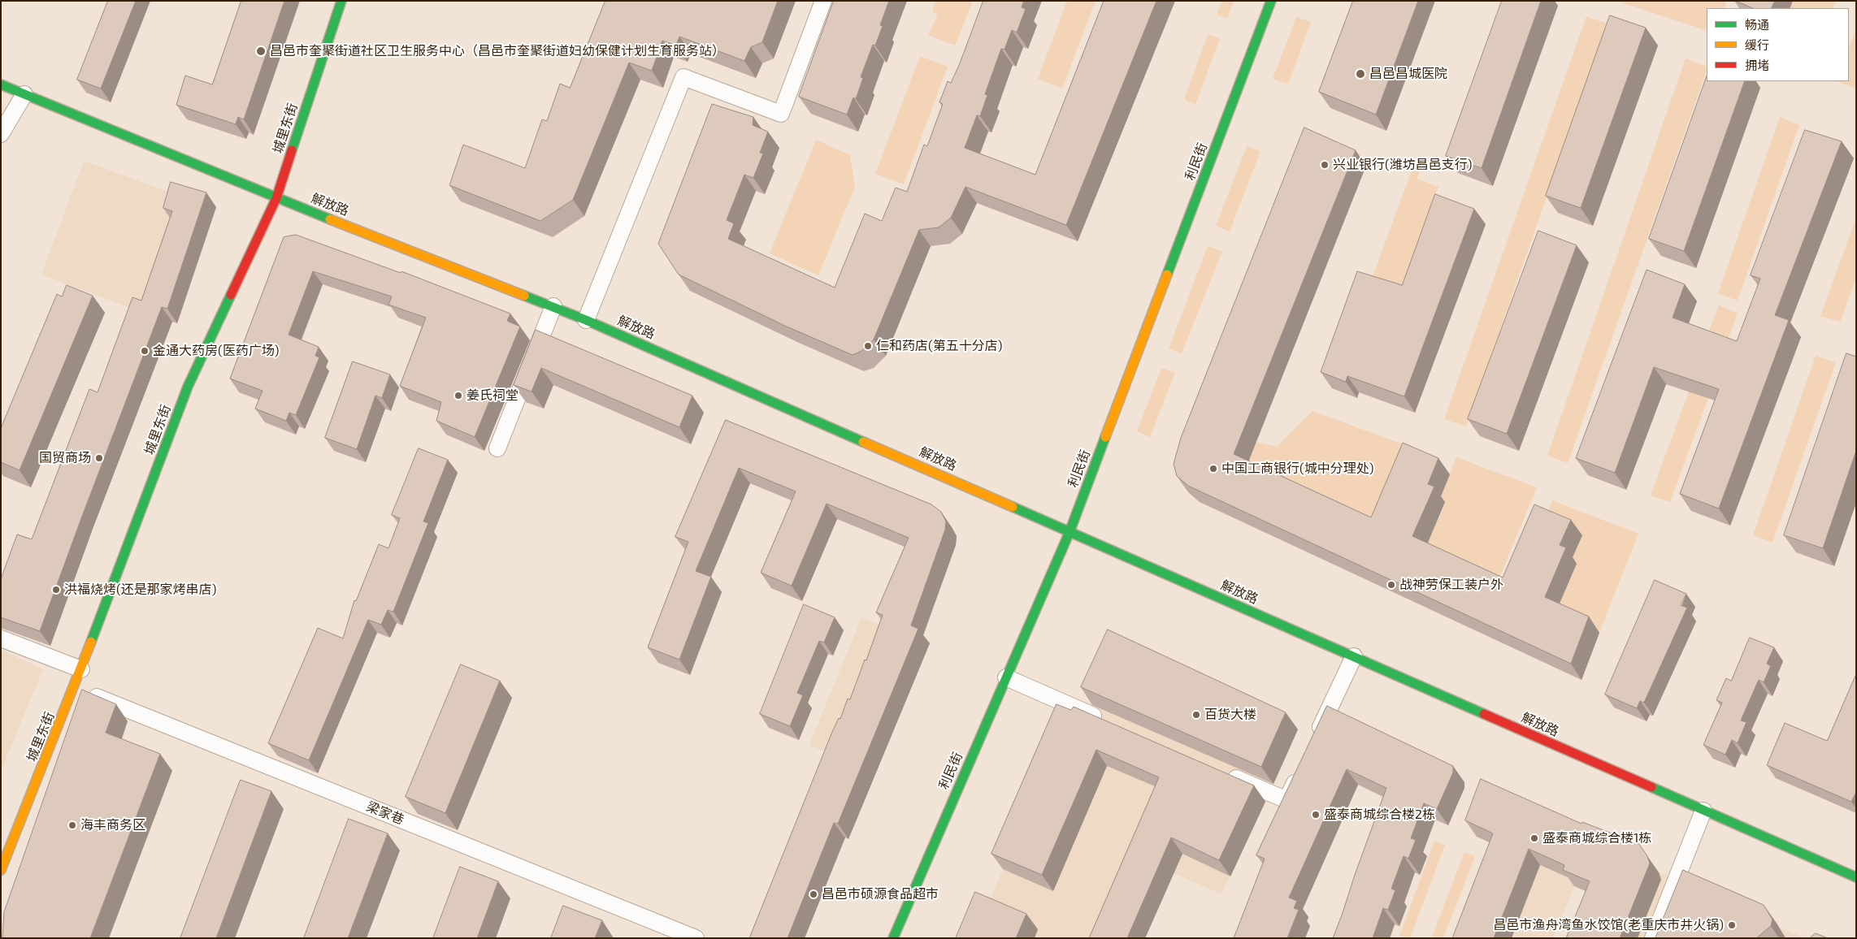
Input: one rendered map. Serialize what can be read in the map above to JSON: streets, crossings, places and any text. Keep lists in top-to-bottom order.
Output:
{
  "streets": {
    "street": [
      "城里东街",
      "利民街",
      "解放路",
      "梁家巷"
    ]
  },
  "crossings": [
    ["城里东街", "解放路"],
    ["城里东街", "梁家巷"],
    ["利民街", "解放路"]
  ],
  "places": [
    "昌邑市奎聚街道社区卫生服务中心（昌邑市奎聚街道妇幼保健计划生育服务站）",
    "昌邑昌城医院",
    "兴业银行(潍坊昌邑支行)",
    "仁和药店(第五十分店)",
    "金通大药房(医药广场)",
    "姜氏祠堂",
    "国贸商场",
    "中国工商银行(城中分理处)",
    "战神劳保工装户外",
    "洪福烧烤(还是那家烤串店)",
    "百货大楼",
    "盛泰商城综合楼2栋",
    "海丰商务区",
    "盛泰商城综合楼1栋",
    "昌邑市硕源食品超市",
    "昌邑市渔舟湾鱼水饺馆(老重庆市井火锅)"
  ],
  "legend": ["畅通", "缓行", "拥堵"]
}
